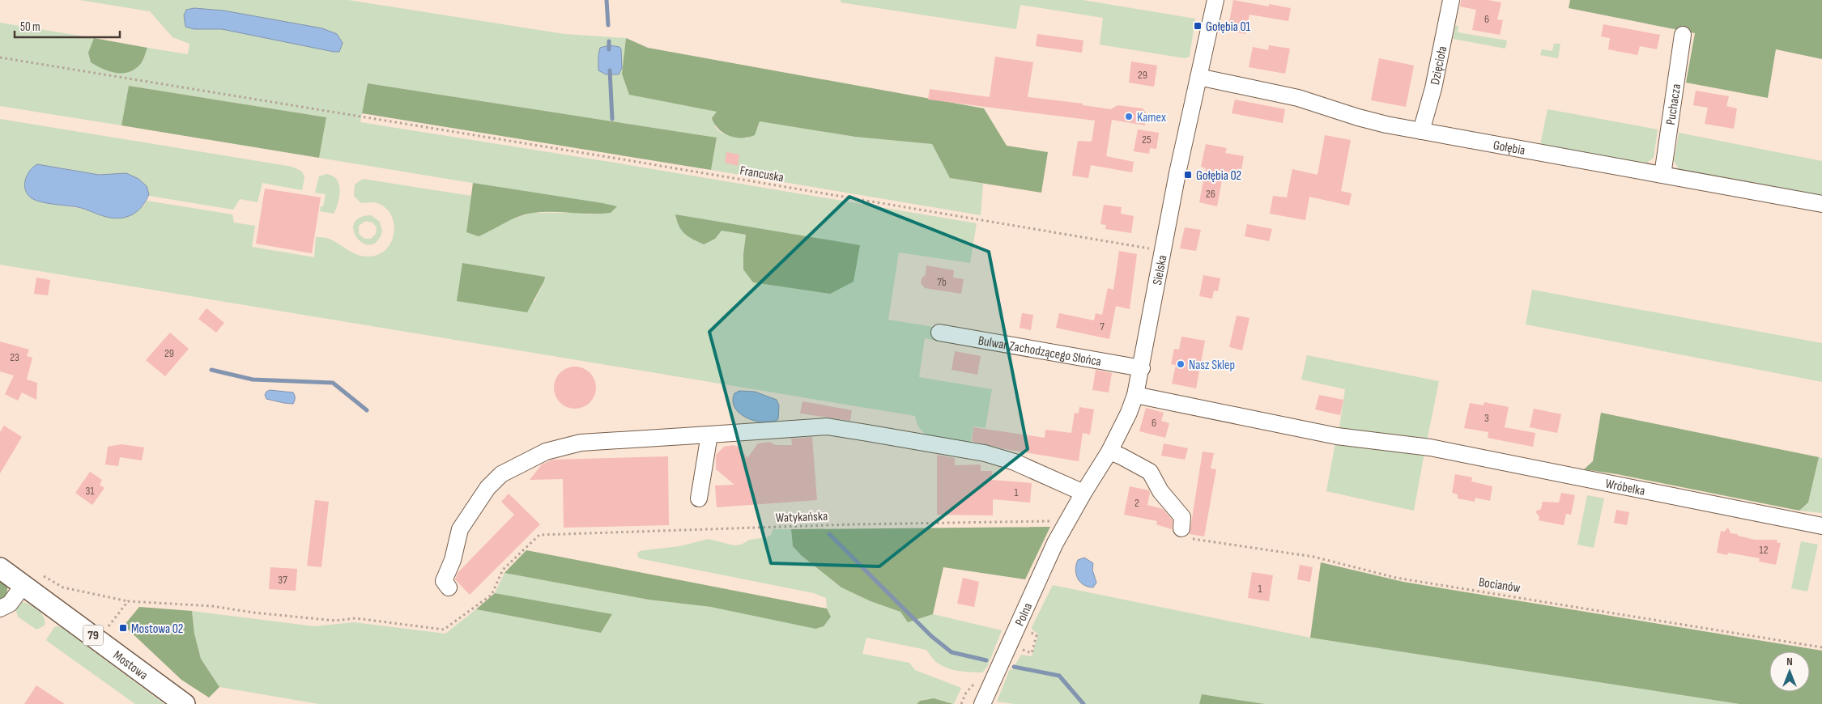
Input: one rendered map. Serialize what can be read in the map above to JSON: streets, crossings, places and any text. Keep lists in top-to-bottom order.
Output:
{
  "streets": {
    "main road": ["79", "Mostowa"],
    "street": [
      "Dzięcioła",
      "Puchacza",
      "Gołębia",
      "Sielska",
      "Bulwar Zachodzącego Słońca",
      "Wróbelka",
      "Polna"
    ],
    "path": ["Francuska", "Watykańska", "Bocianów"]
  },
  "crossings": [
    ["Dzięcioła", "Gołębia"],
    ["Puchacza", "Gołębia"],
    ["Gołębia", "Sielska"],
    ["Francuska", "Sielska"],
    ["Sielska", "Bulwar Zachodzącego Słońca"],
    ["Sielska", "Wróbelka"],
    ["Sielska", "Watykańska"],
    ["Sielska", "Polna"],
    ["Watykańska", "Polna"]
  ],
  "places": {
    "transit": ["Gołębia 01", "Gołębia 02", "Mostowa 02"],
    "other": ["Kamex", "Nasz Sklep"]
  },
  "house_numbers": [
    "6",
    "29",
    "25",
    "26",
    "7b",
    "7",
    "29",
    "23",
    "3",
    "6",
    "31",
    "1",
    "2",
    "12",
    "37",
    "1"
  ],
  "scale_bar": "50 m",
  "north": "top"
}
